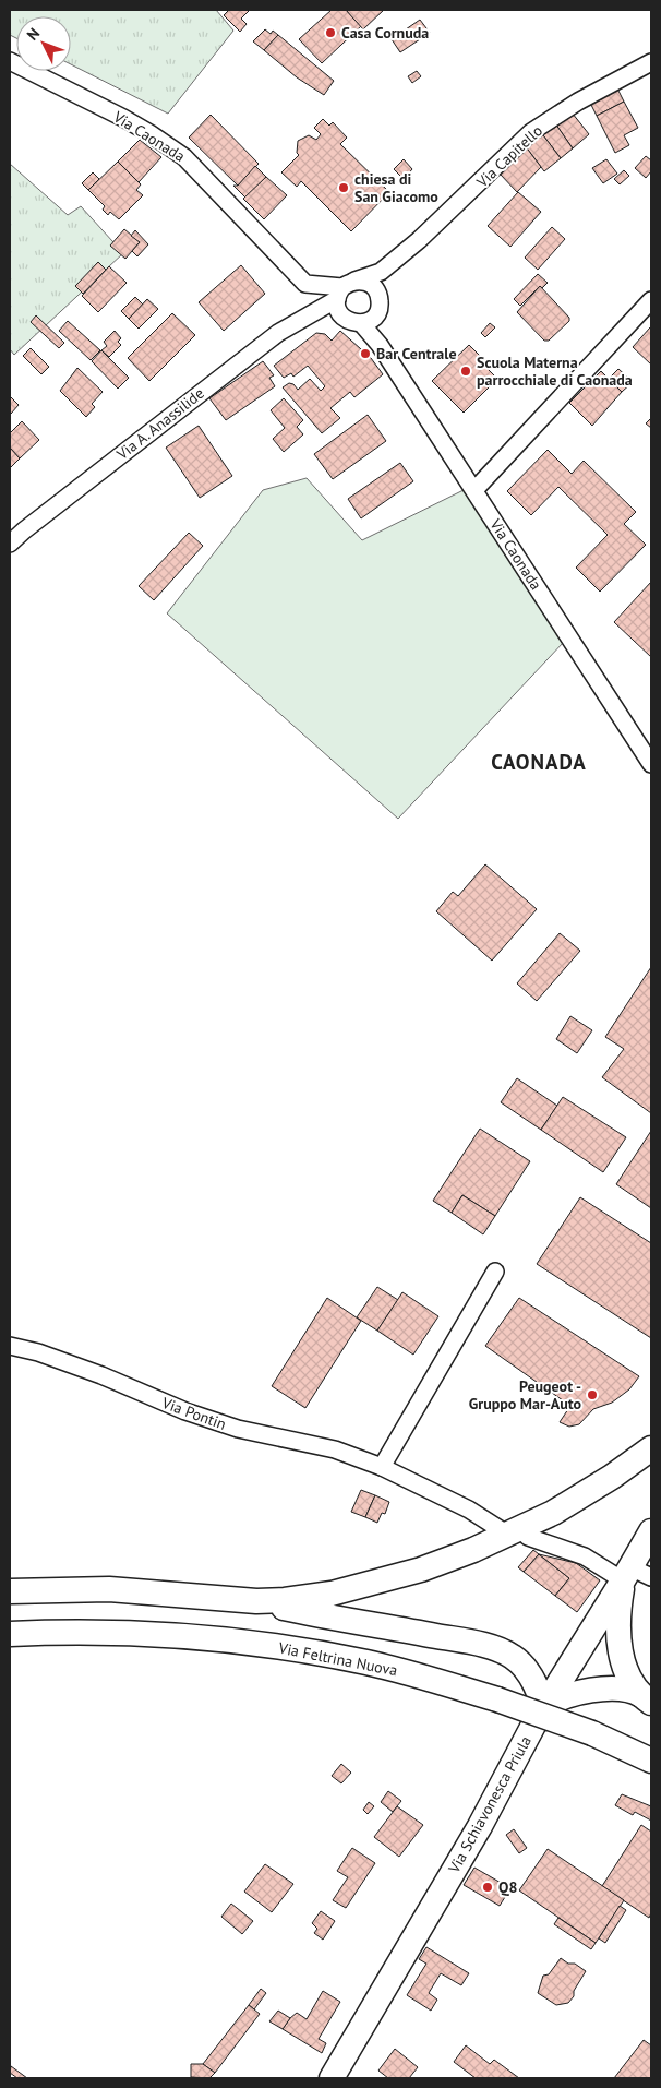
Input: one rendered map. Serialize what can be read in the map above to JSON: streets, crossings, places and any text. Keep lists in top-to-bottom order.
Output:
{
  "streets": {
    "main road": ["Via Feltrina Nuova", "Via Schiavonesca Priula"],
    "street": [
      "Via Caonada",
      "Via Capitello",
      "Via A. Anassilide",
      "Via Pontin"
    ]
  },
  "crossings": [
    ["Via Caonada", "Via Capitello"],
    ["Via Caonada", "Via A. Anassilide"],
    ["Via Capitello", "Via A. Anassilide"]
  ],
  "districts": ["CAONADA"],
  "places": [
    "Casa Cornuda",
    "chiesa di San Giacomo",
    "Bar Centrale",
    "Scuola Materna parrocchiale di Caonada",
    "Peugeot - Gruppo Mar-Auto",
    "Q8"
  ],
  "north": "top left"
}
